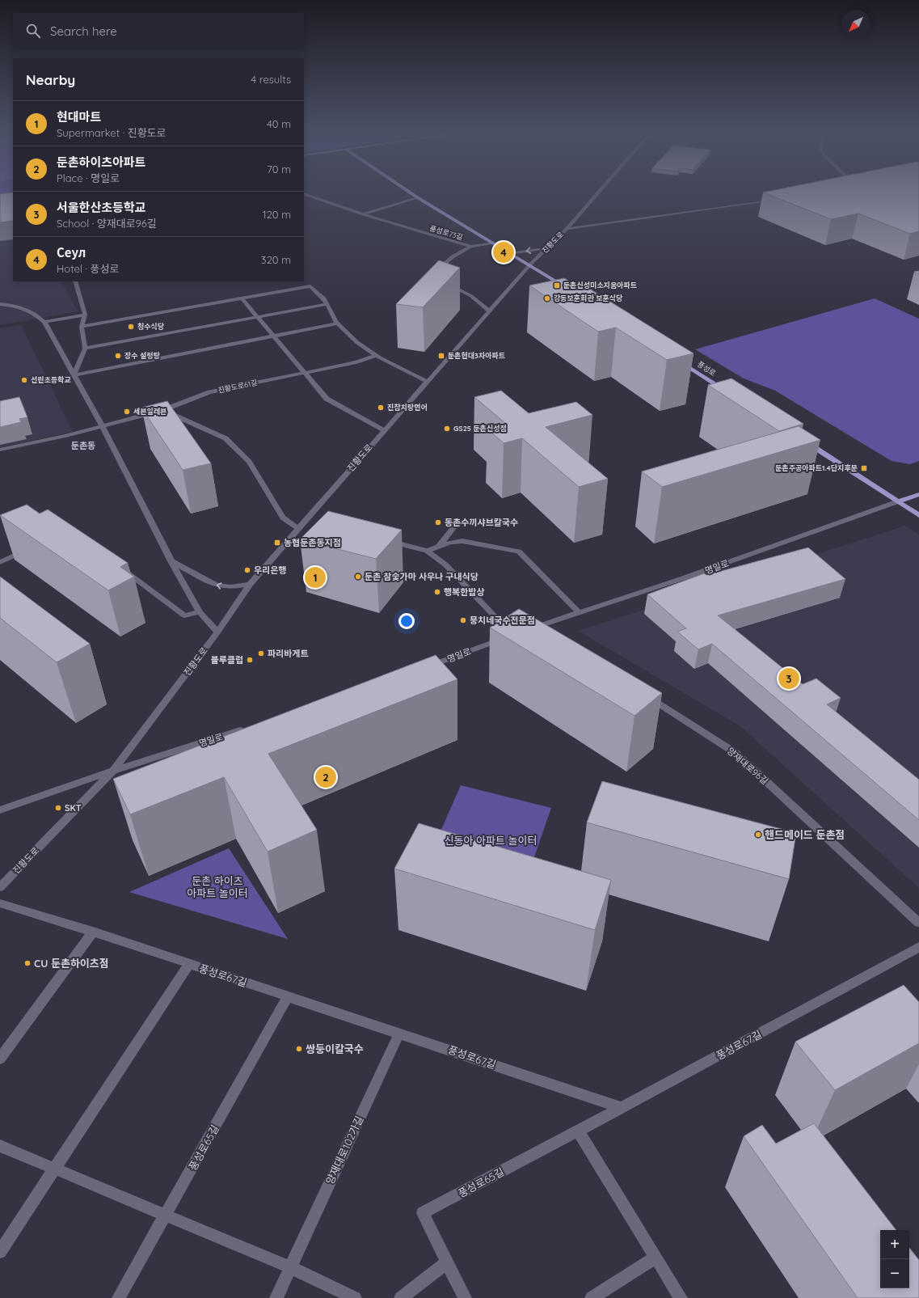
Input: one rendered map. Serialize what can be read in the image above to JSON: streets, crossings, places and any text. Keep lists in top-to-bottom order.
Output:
{
  "streets": {
    "main road": ["풍성로", "명일로"],
    "street": [
      "풍성로73길",
      "진황도로",
      "진황도로61길",
      "양재대로96길",
      "풍성로67길",
      "풍성로65길",
      "양재대로102가길"
    ]
  },
  "crossings": [
    ["진황도로", "명일로"],
    ["풍성로67길", "풍성로65길"],
    ["풍성로67길", "양재대로102가길"]
  ],
  "districts": ["둔촌동"],
  "parks": ["신동아 아파트 놀이터", "둔촌 하이츠 아파트 놀이터"],
  "places": {
    "transit": [
      "둔촌신성미소지움아파트",
      "둔촌현대3차아파트",
      "둔촌주공아파트1.4단지후문",
      "농협둔촌동지점"
    ],
    "other": [
      "강동보훈회관 보훈식당",
      "청수식당",
      "장수 설렁탕",
      "선린초등학교",
      "진참치랑연어",
      "세븐일레븐",
      "GS25 둔촌신성점",
      "동촌수끼샤브칼국수",
      "우리은행",
      "둔촌 참숯가마 사우나 구내식당",
      "행복한밥상",
      "뭉치네국수전문점",
      "파리바게트",
      "블루클럽",
      "SKT",
      "핸드메이드 둔촌점",
      "CU 둔촌하이츠점",
      "쌍둥이칼국수"
    ]
  },
  "north": "bottom left",
  "page": {
    "search": "Search here",
    "heading": ["Nearby", "4 results"],
    "list": [
      {
        "mark": "1",
        "name": "현대마트",
        "note": "Supermarket · 진황도로",
        "value": "40 m"
      },
      {
        "mark": "2",
        "name": "둔촌하이츠아파트",
        "note": "Place · 명일로",
        "value": "70 m"
      },
      {
        "mark": "3",
        "name": "서울한산초등학교",
        "note": "School · 양재대로96길",
        "value": "120 m"
      },
      {
        "mark": "4",
        "name": "Сеул",
        "note": "Hotel · 풍성로",
        "value": "320 m"
      }
    ],
    "pins": [
      "4",
      "1",
      "3",
      "2"
    ],
    "map_buttons": ["+", "−"]
  }
}
